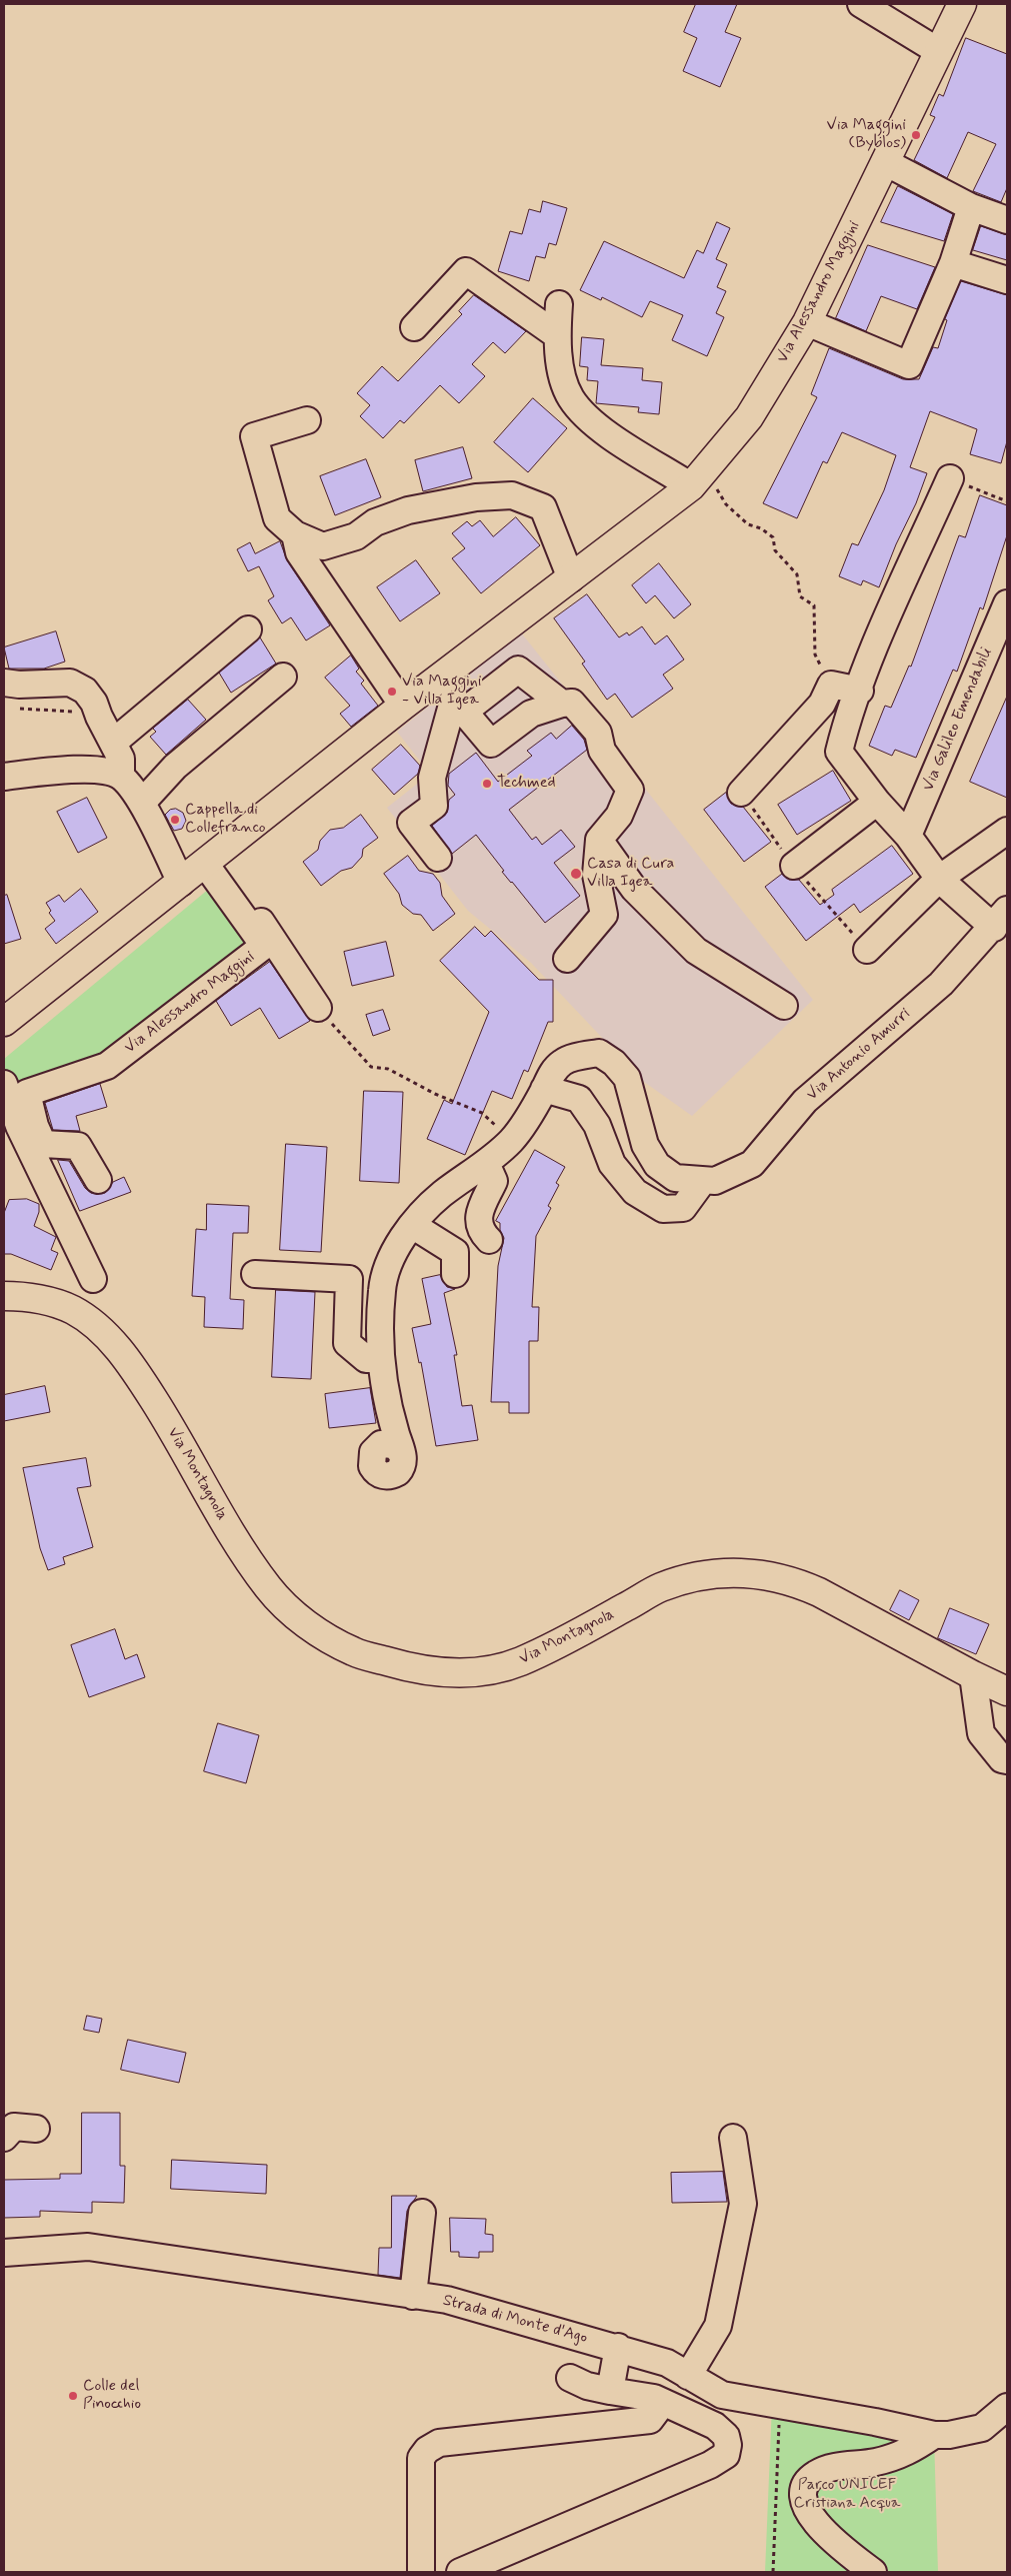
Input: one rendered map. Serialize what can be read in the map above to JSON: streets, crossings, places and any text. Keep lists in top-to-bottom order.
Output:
{
  "streets": {
    "main road": ["Via Alessandro Maggini", "Via Montagnola"],
    "street": ["Via Galileo Emendabili", "Via Antonio Amurri", "Strada di Monte d'Ago"]
  },
  "parks": ["Parco UNICEF Cristiana Acqua"],
  "places": [
    "Via Maggini (Byblos)",
    "Via Maggini - Villa Igea",
    "Techmed",
    "Cappella di Collefranco",
    "Casa di Cura Villa Igea",
    "Colle del Pinocchio"
  ]
}
